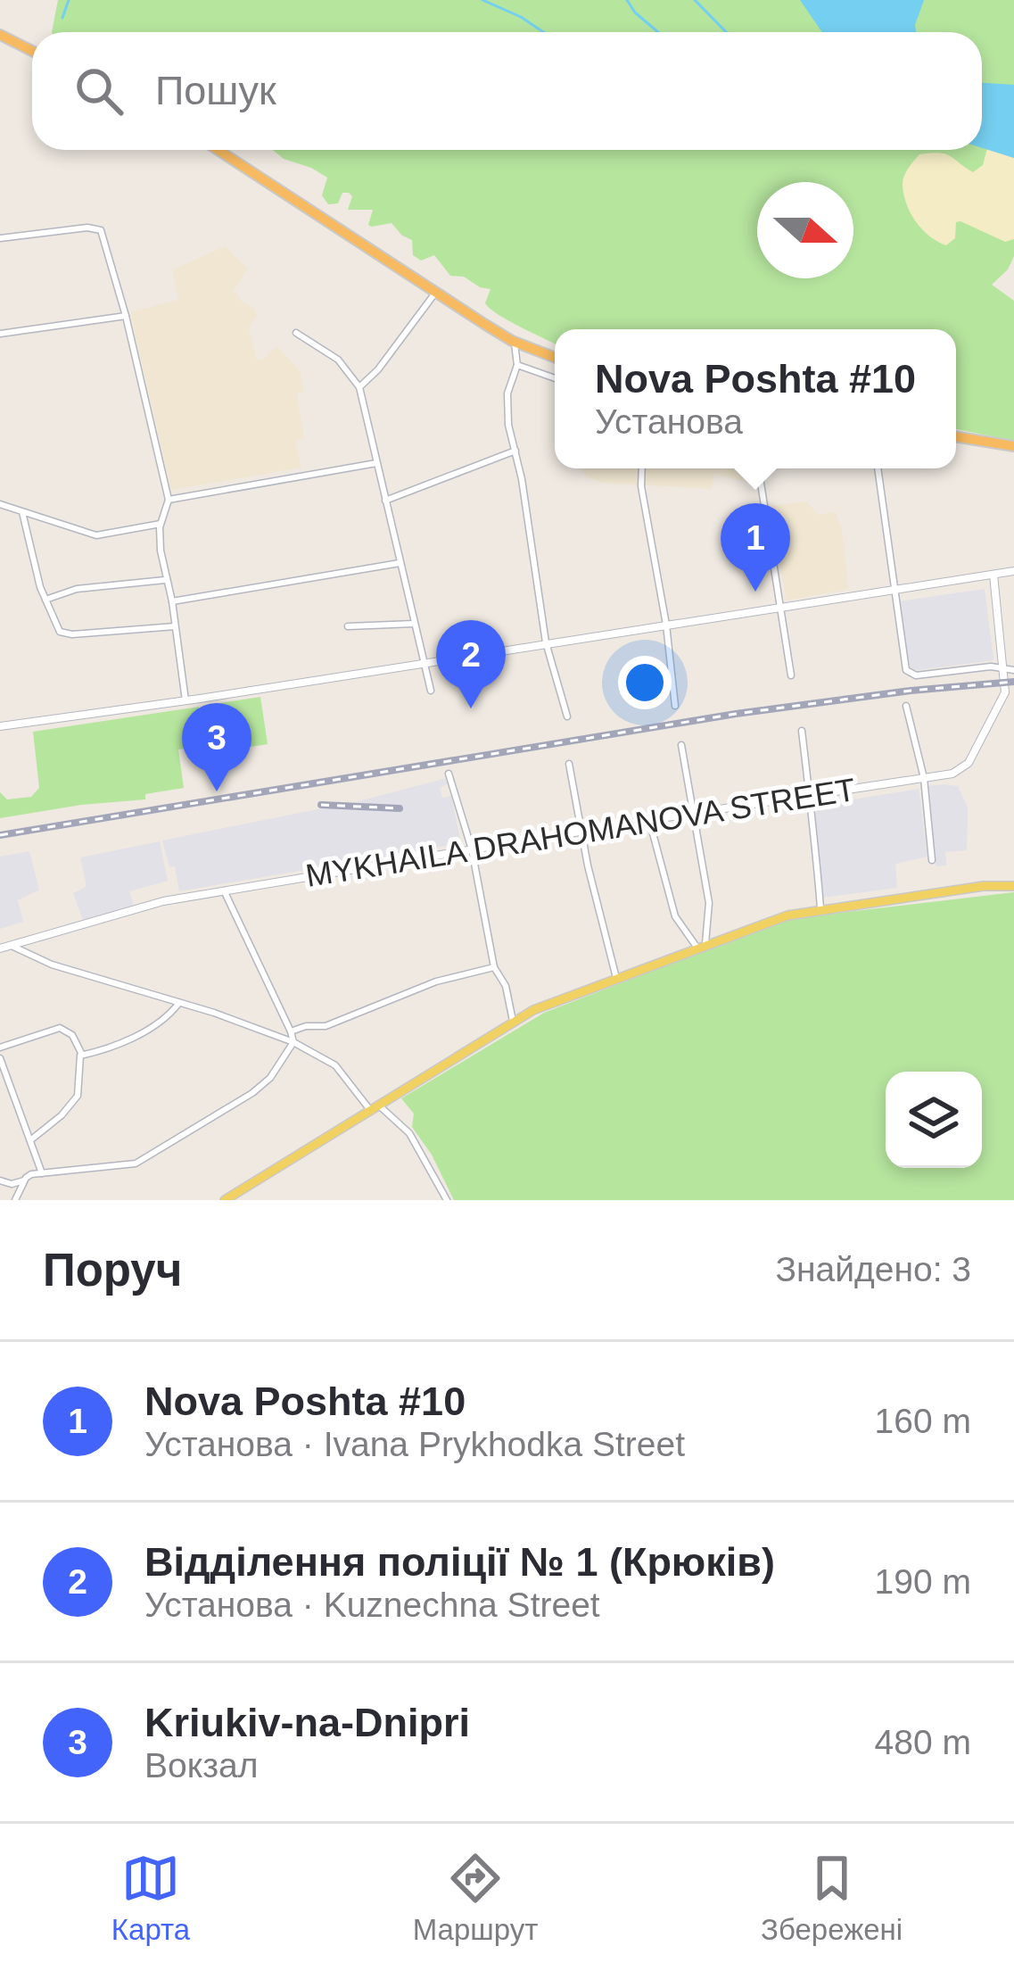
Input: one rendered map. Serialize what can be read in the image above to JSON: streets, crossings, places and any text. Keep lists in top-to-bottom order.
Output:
{
  "streets": {
    "main road": ["MYKHAILA DRAHOMANOVA STREET"]
  },
  "north": "right",
  "page": {
    "search": "Пошук",
    "popup": ["Nova Poshta #10", "Установа"],
    "pins": ["1", "2", "3"],
    "heading": ["Поруч", "Знайдено: 3"],
    "list": [
      {
        "mark": "1",
        "name": "Nova Poshta #10",
        "note": "Установа · Ivana Prykhodka Street",
        "value": "160 m"
      },
      {
        "mark": "2",
        "name": "Відділення поліції № 1 (Крюків)",
        "note": "Установа · Kuznechna Street",
        "value": "190 m"
      },
      {
        "mark": "3",
        "name": "Kriukiv-na-Dnipri",
        "note": "Вокзал",
        "value": "480 m"
      }
    ],
    "nav": ["Карта", "Маршрут", "Збережені"]
  }
}
